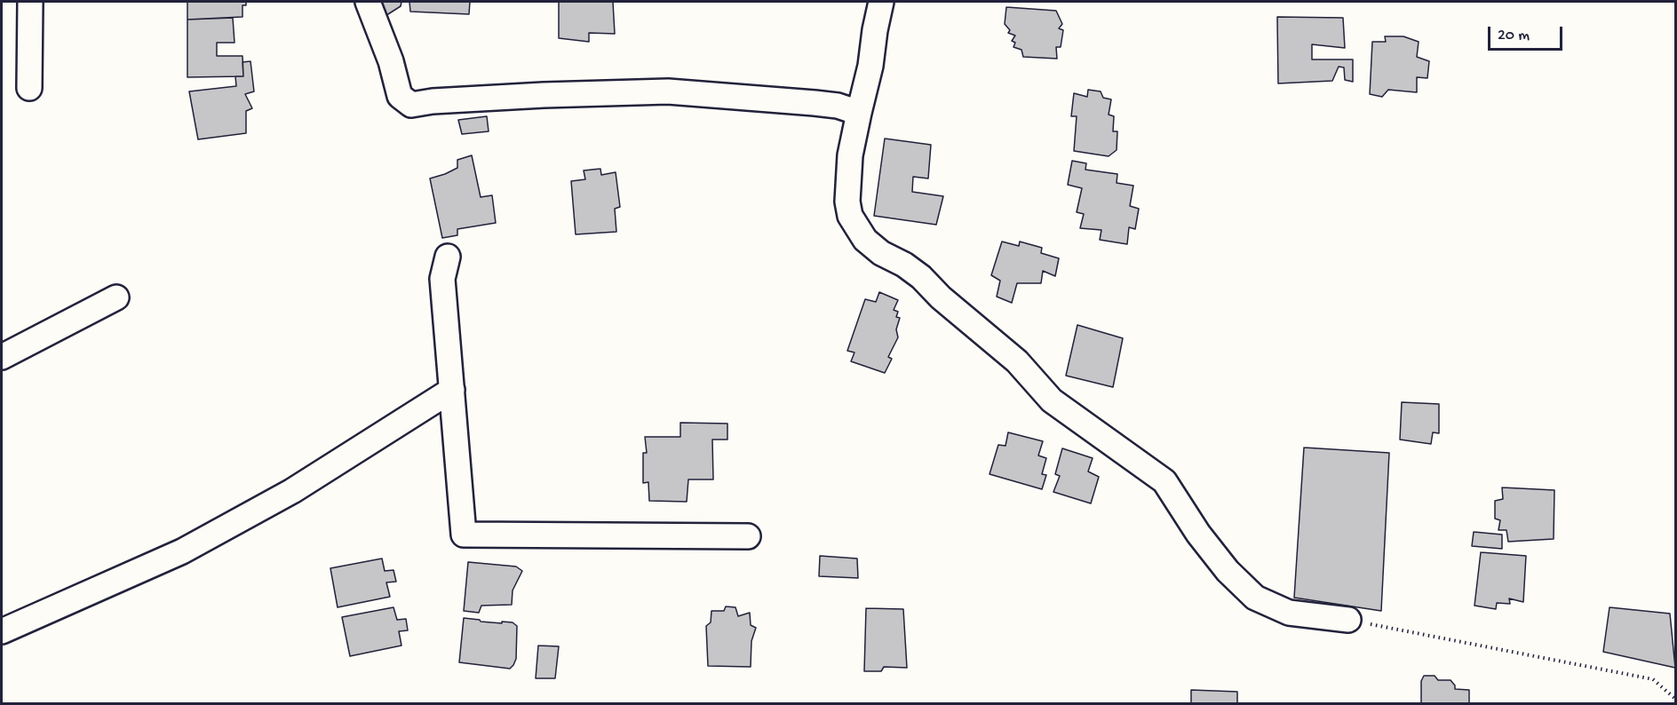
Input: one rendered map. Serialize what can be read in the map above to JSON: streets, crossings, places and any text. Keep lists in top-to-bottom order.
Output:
{
  "scale_bar": "20 m"
}
